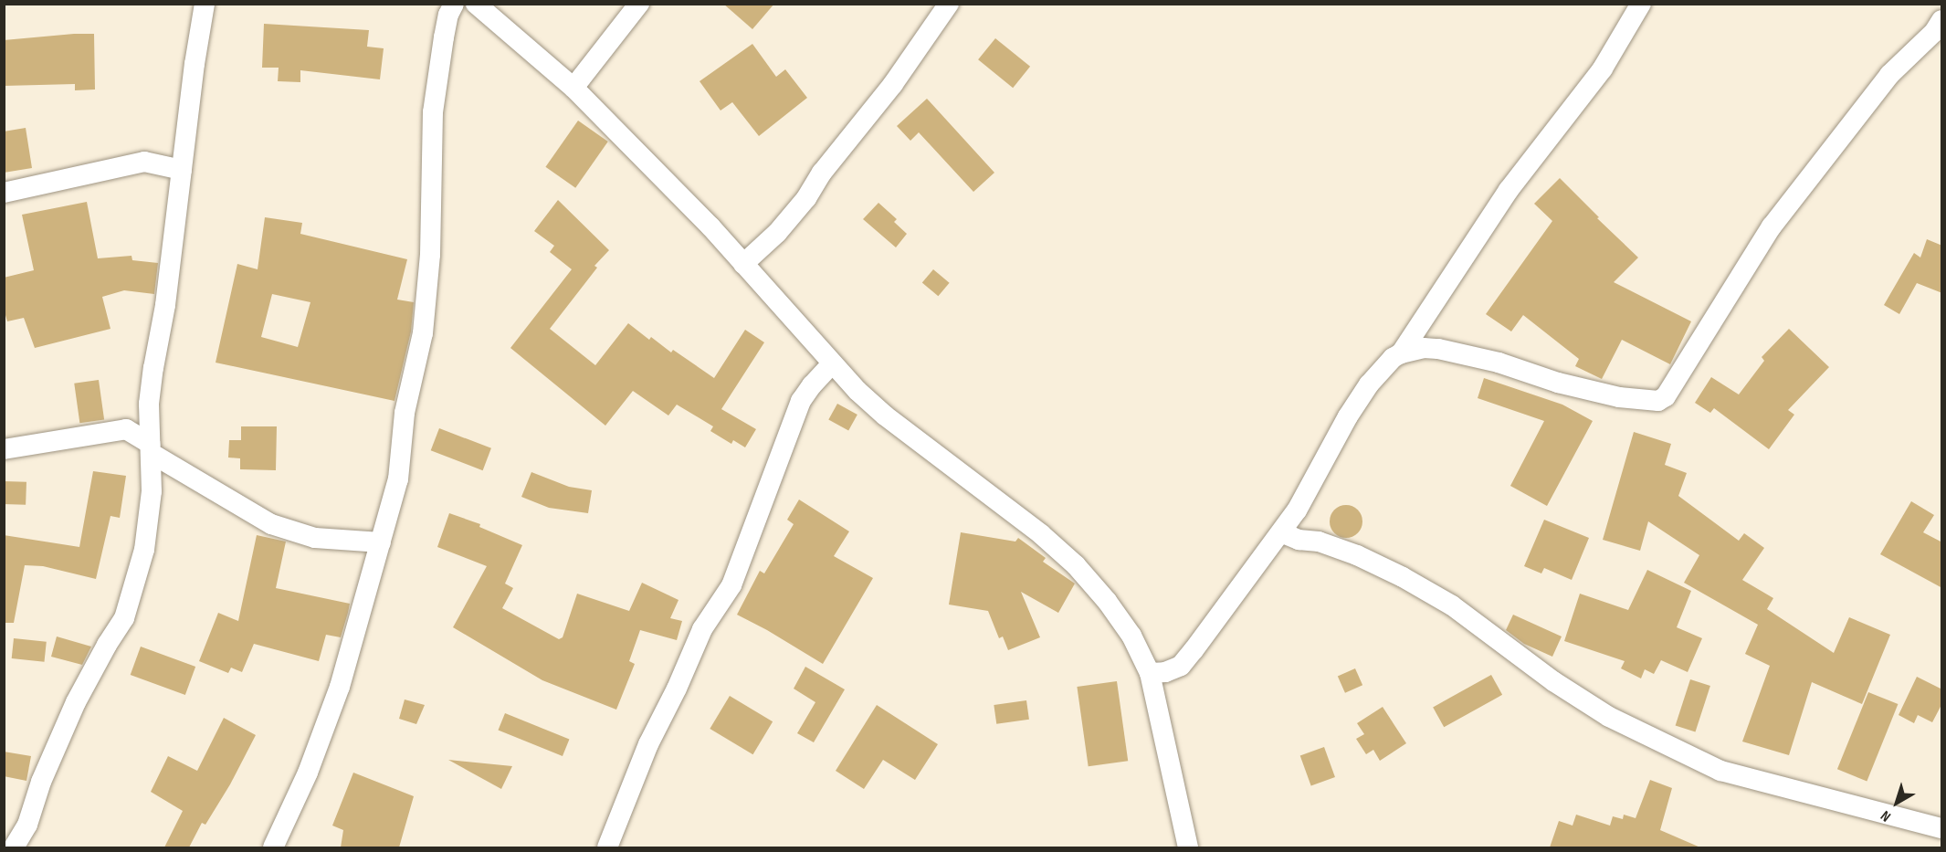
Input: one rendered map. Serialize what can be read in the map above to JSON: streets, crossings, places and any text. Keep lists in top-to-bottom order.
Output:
{
  "north": "bottom left"
}
